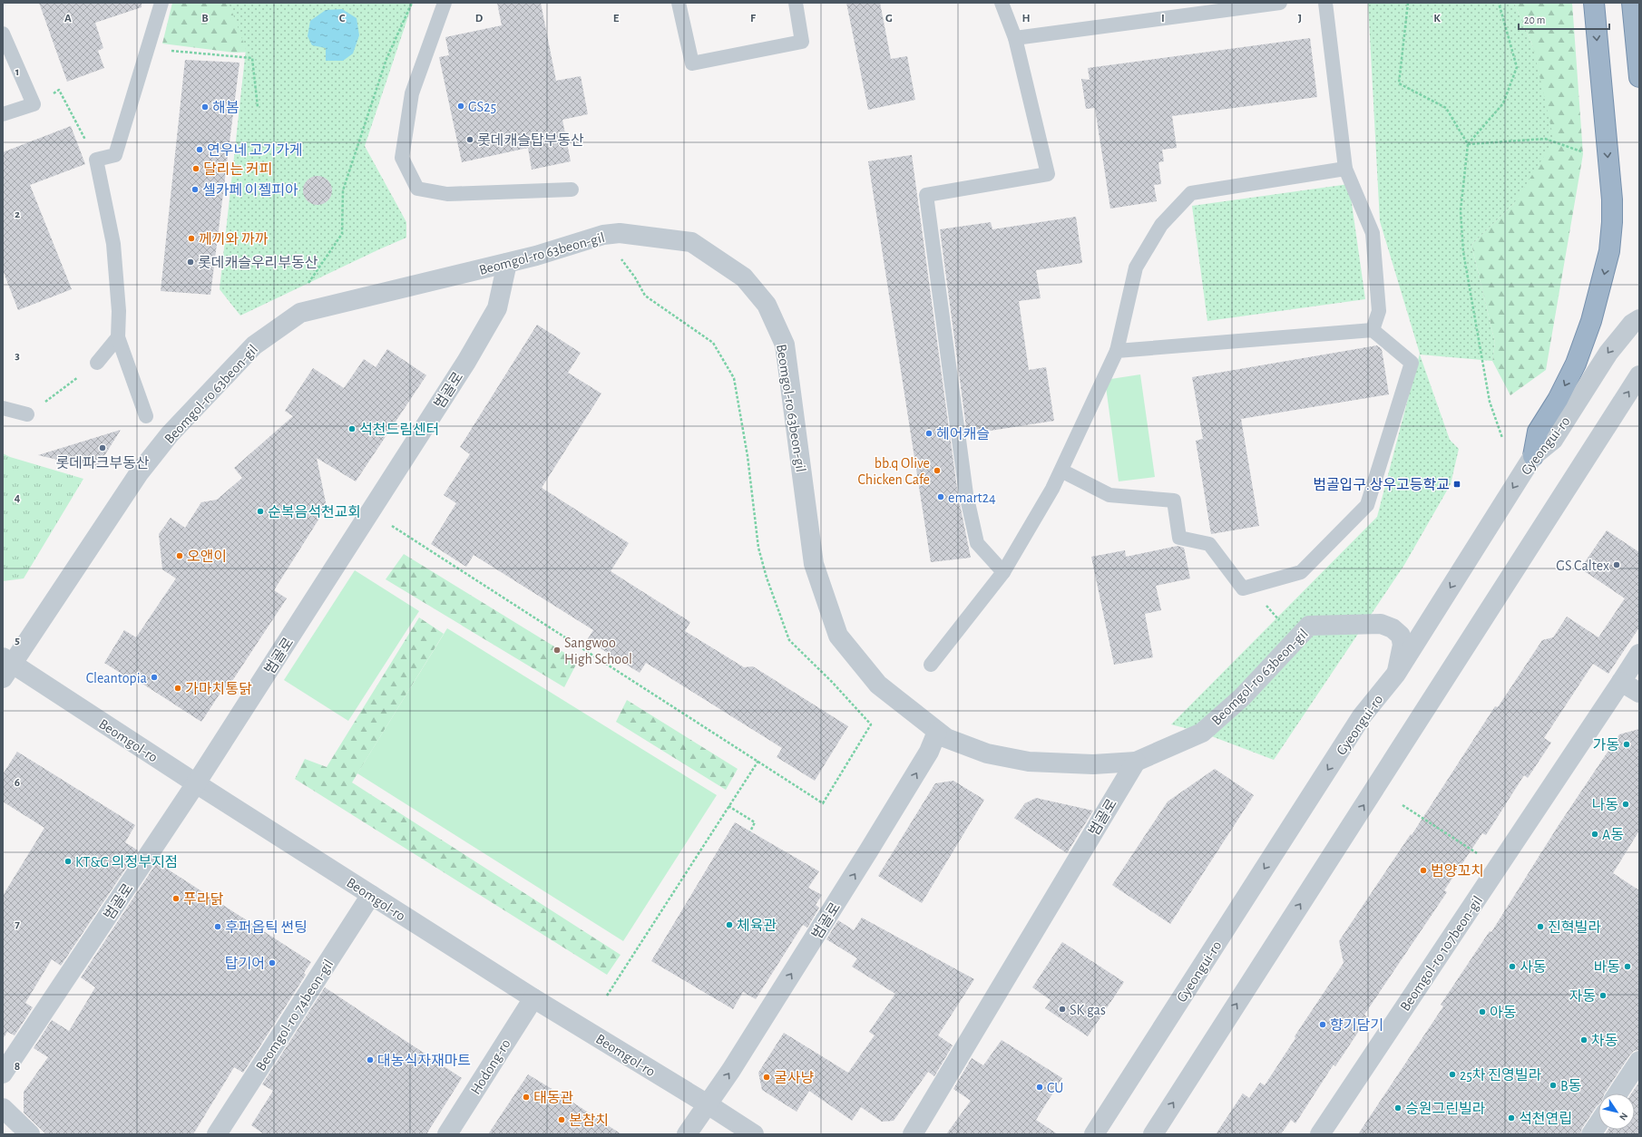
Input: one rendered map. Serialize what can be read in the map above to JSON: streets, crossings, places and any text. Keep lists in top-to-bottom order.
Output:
{
  "streets": {
    "street": [
      "Beomgol-ro 63beon-gil",
      "범골로",
      "Gyeongui-ro",
      "Beomgol-ro",
      "Beomgol-ro 107beon-gil",
      "Beomgol-ro 74beon-gil",
      "Hodong-ro"
    ]
  },
  "crossings": [
    ["Beomgol-ro 63beon-gil", "범골로"],
    ["Beomgol-ro 63beon-gil", "Gyeongui-ro"],
    ["Beomgol-ro 63beon-gil", "Beomgol-ro"],
    ["범골로", "Beomgol-ro"],
    ["Beomgol-ro", "Beomgol-ro 74beon-gil"],
    ["Beomgol-ro", "Hodong-ro"]
  ],
  "places": {
    "other": [
      "GS25",
      "해봄",
      "롯데캐슬탑부동산",
      "연우네 고기가게",
      "달리는 커피",
      "셀카페 이젤피아",
      "께끼와 까까",
      "롯데캐슬우리부동산",
      "석천드림센터",
      "헤어캐슬",
      "롯데파크부동산",
      "bb.q Olive Chicken Cafe",
      "emart24",
      "순복음석천교회",
      "오앤이",
      "GS Caltex",
      "Sangwoo High School",
      "Cleantopia",
      "가마치통닭",
      "가동",
      "나동",
      "A동",
      "KT&G 의정부지점",
      "범양꼬치",
      "푸라닭",
      "체육관",
      "후퍼옵틱 썬팅",
      "진혁빌라",
      "탑기어",
      "사동",
      "바동",
      "자동",
      "SK gas",
      "아동",
      "향기담기",
      "차동",
      "대농식자재마트",
      "25차 진영빌라",
      "굴사냥",
      "B동",
      "CU",
      "태동관",
      "승원그린빌라",
      "석천연립",
      "본참치"
    ],
    "transit": ["범골입구.상우고등학교"]
  },
  "scale_bar": "20 m",
  "north": "bottom right",
  "grid": {
    "columns": [
      "A",
      "B",
      "C",
      "D",
      "E",
      "F",
      "G",
      "H",
      "I",
      "J",
      "K"
    ],
    "rows": [
      "1",
      "2",
      "3",
      "4",
      "5",
      "6",
      "7",
      "8"
    ]
  }
}
